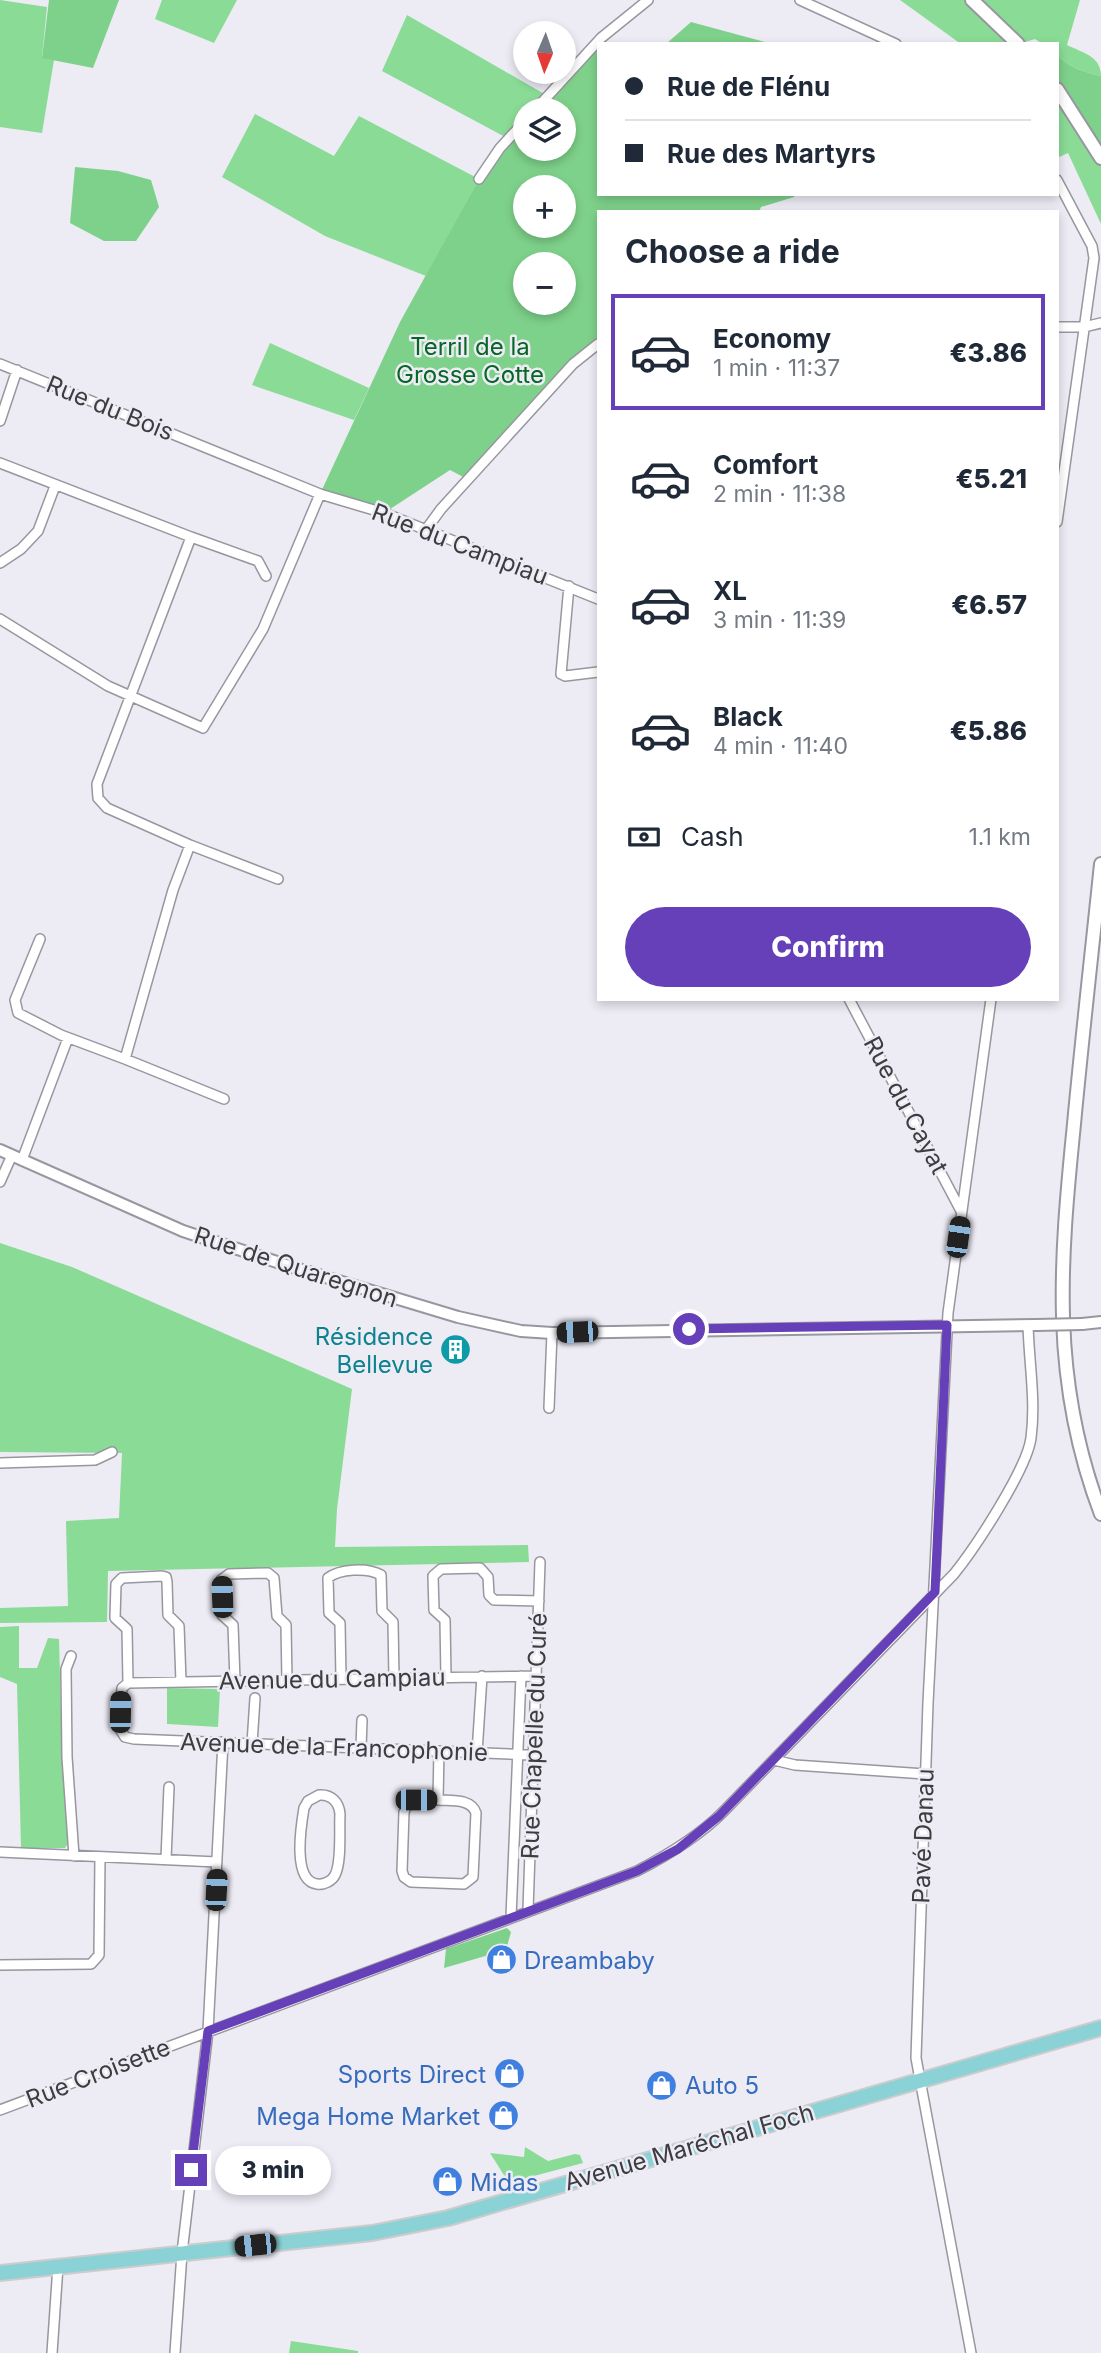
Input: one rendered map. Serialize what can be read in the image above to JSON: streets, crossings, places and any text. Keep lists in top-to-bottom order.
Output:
{
  "streets": {
    "main road": ["Avenue Maréchal Foch"],
    "street": [
      "Rue du Bois",
      "Rue du Campiau",
      "Rue du Cayat",
      "Rue de Quaregnon",
      "Avenue du Campiau",
      "Rue Chapelle du Curé",
      "Avenue de la Francophonie",
      "Pavé Danau",
      "Rue Croisette"
    ]
  },
  "crossings": [
    ["Rue du Bois", "Rue du Campiau"],
    ["Rue du Cayat", "Pavé Danau"],
    ["Rue de Quaregnon", "Pavé Danau"],
    ["Rue de Quaregnon", "Rue Croisette"],
    ["Avenue du Campiau", "Rue Chapelle du Curé"],
    ["Avenue du Campiau", "Avenue de la Francophonie"],
    ["Rue Chapelle du Curé", "Avenue de la Francophonie"],
    ["Rue Chapelle du Curé", "Rue Croisette"],
    ["Pavé Danau", "Rue Croisette"],
    ["Pavé Danau", "Avenue Maréchal Foch"]
  ],
  "parks": ["Terril de la Grosse Cotte"],
  "places": {
    "building": ["Résidence Bellevue"],
    "shop": [
      "Dreambaby",
      "Sports Direct",
      "Auto 5",
      "Mega Home Market",
      "Midas"
    ]
  },
  "north": "bottom",
  "page": {
    "map_buttons": ["+", "−"],
    "banner": ["Rue de Flénu", "Rue des Martyrs"],
    "heading": "Choose a ride",
    "list": [
      {
        "name": "Economy",
        "note": "1 min · 11:37",
        "value": "€3.86"
      },
      {
        "name": "Comfort",
        "note": "2 min · 11:38",
        "value": "€5.21"
      },
      {
        "name": "XL",
        "note": "3 min · 11:39",
        "value": "€6.57"
      },
      {
        "name": "Black",
        "note": "4 min · 11:40",
        "value": "€5.86"
      }
    ],
    "pay": ["Cash", "1.1 km"],
    "buttons": "Confirm",
    "bubble": "3 min"
  }
}
